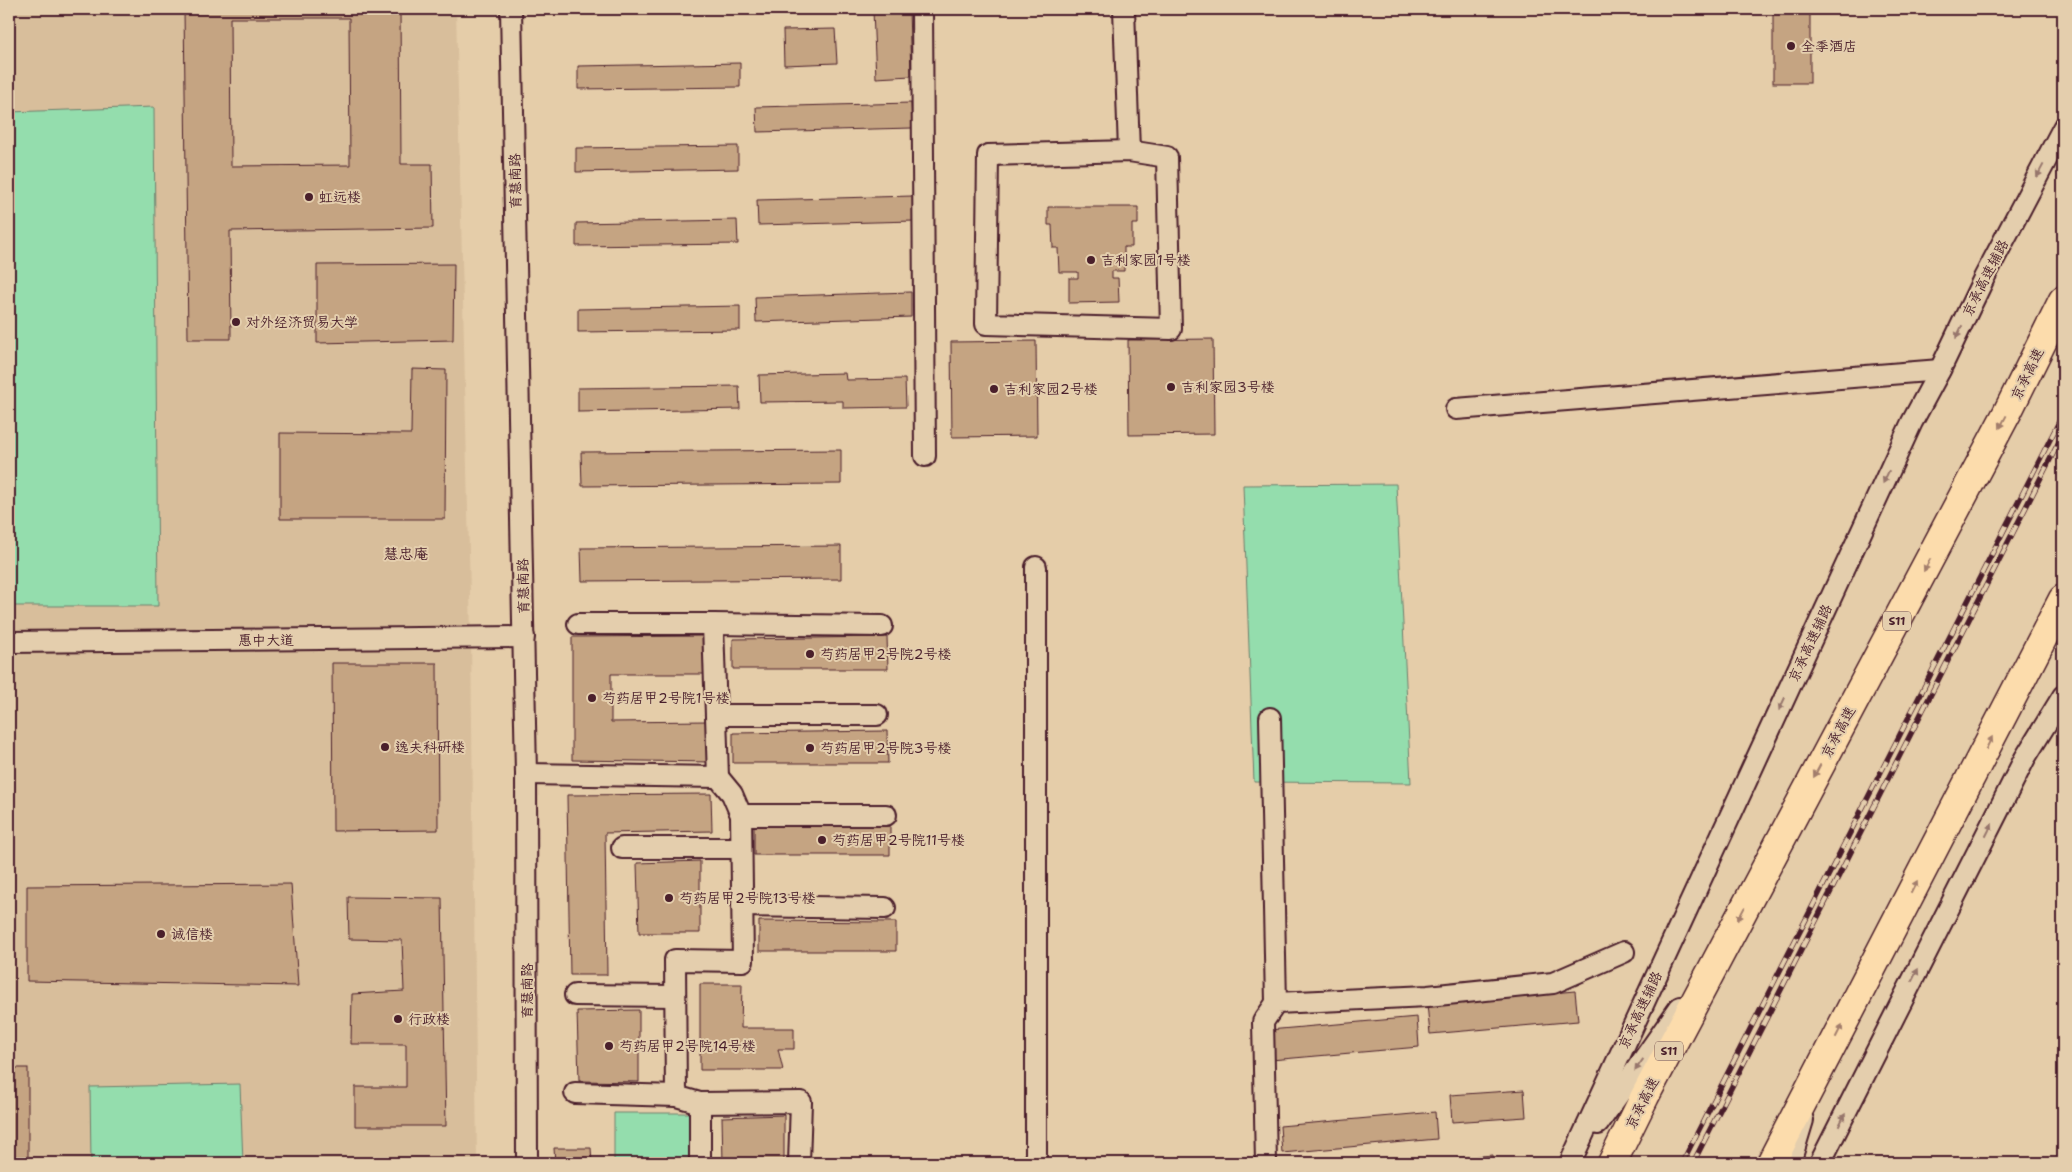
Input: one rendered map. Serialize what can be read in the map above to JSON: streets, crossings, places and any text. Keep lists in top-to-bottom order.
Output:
{
  "streets": {
    "highway": ["京承高速", "S11"],
    "street": ["育慧南路", "京承高速辅路", "惠中大道"]
  },
  "crossings": [
    ["育慧南路", "惠中大道"]
  ],
  "one_way": ["京承高速辅路"],
  "districts": ["慧忠庵"],
  "places": [
    "全季酒店",
    "虹远楼",
    "吉利家园1号楼",
    "对外经济贸易大学",
    "吉利家园3号楼",
    "吉利家园2号楼",
    "芍药居甲2号院2号楼",
    "芍药居甲2号院1号楼",
    "逸夫科研楼",
    "芍药居甲2号院3号楼",
    "芍药居甲2号院11号楼",
    "芍药居甲2号院13号楼",
    "诚信楼",
    "行政楼",
    "芍药居甲2号院14号楼"
  ]
}
